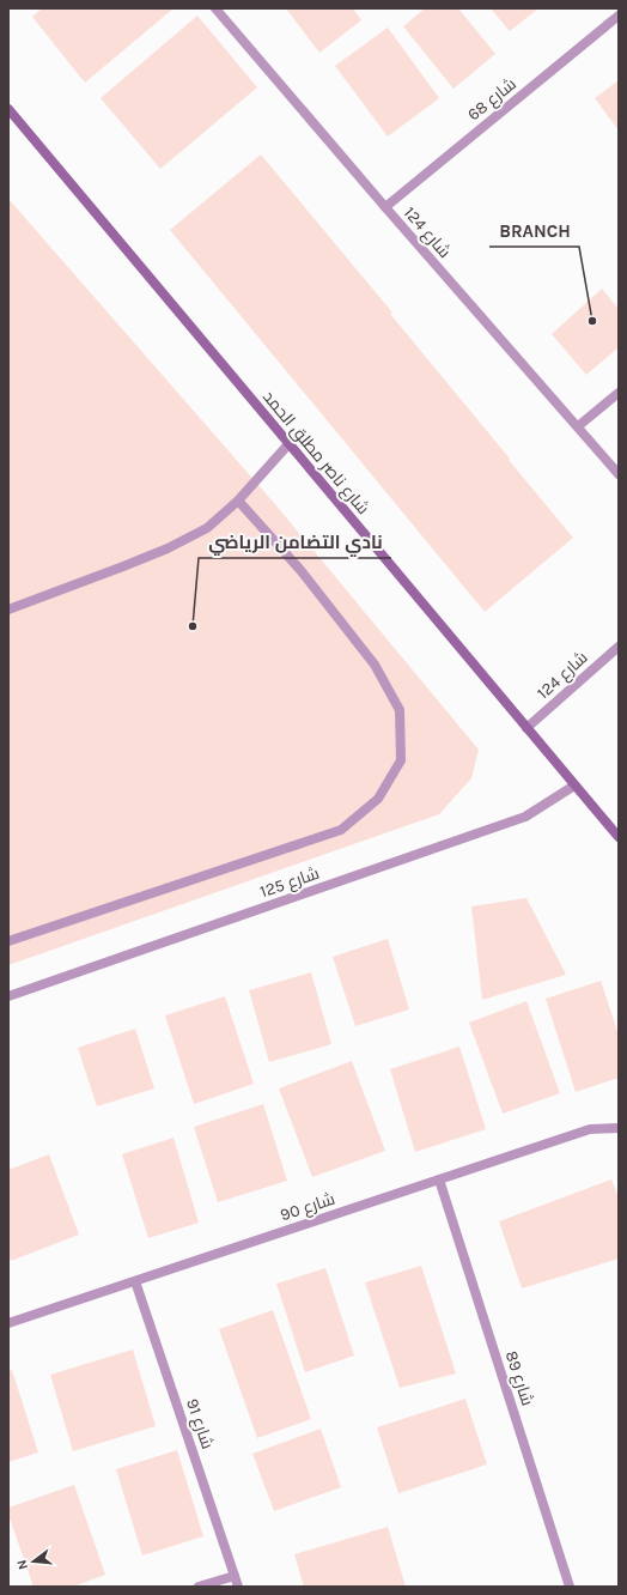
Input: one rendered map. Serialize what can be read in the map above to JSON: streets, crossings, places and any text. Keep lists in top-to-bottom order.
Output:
{
  "streets": {
    "street": [
      "شارع 68",
      "شارع 124",
      "شارع ناصر مطلق الحمد",
      "شارع 125",
      "شارع 90",
      "شارع 89",
      "شارع 91"
    ]
  },
  "crossings": [
    ["شارع 68", "شارع 124"],
    ["شارع 124", "شارع ناصر مطلق الحمد"],
    ["شارع ناصر مطلق الحمد", "شارع 125"],
    ["شارع 90", "شارع 89"],
    ["شارع 90", "شارع 91"]
  ],
  "places": ["BRANCH", "نادي التضامن الرياضي"],
  "north": "left"
}
